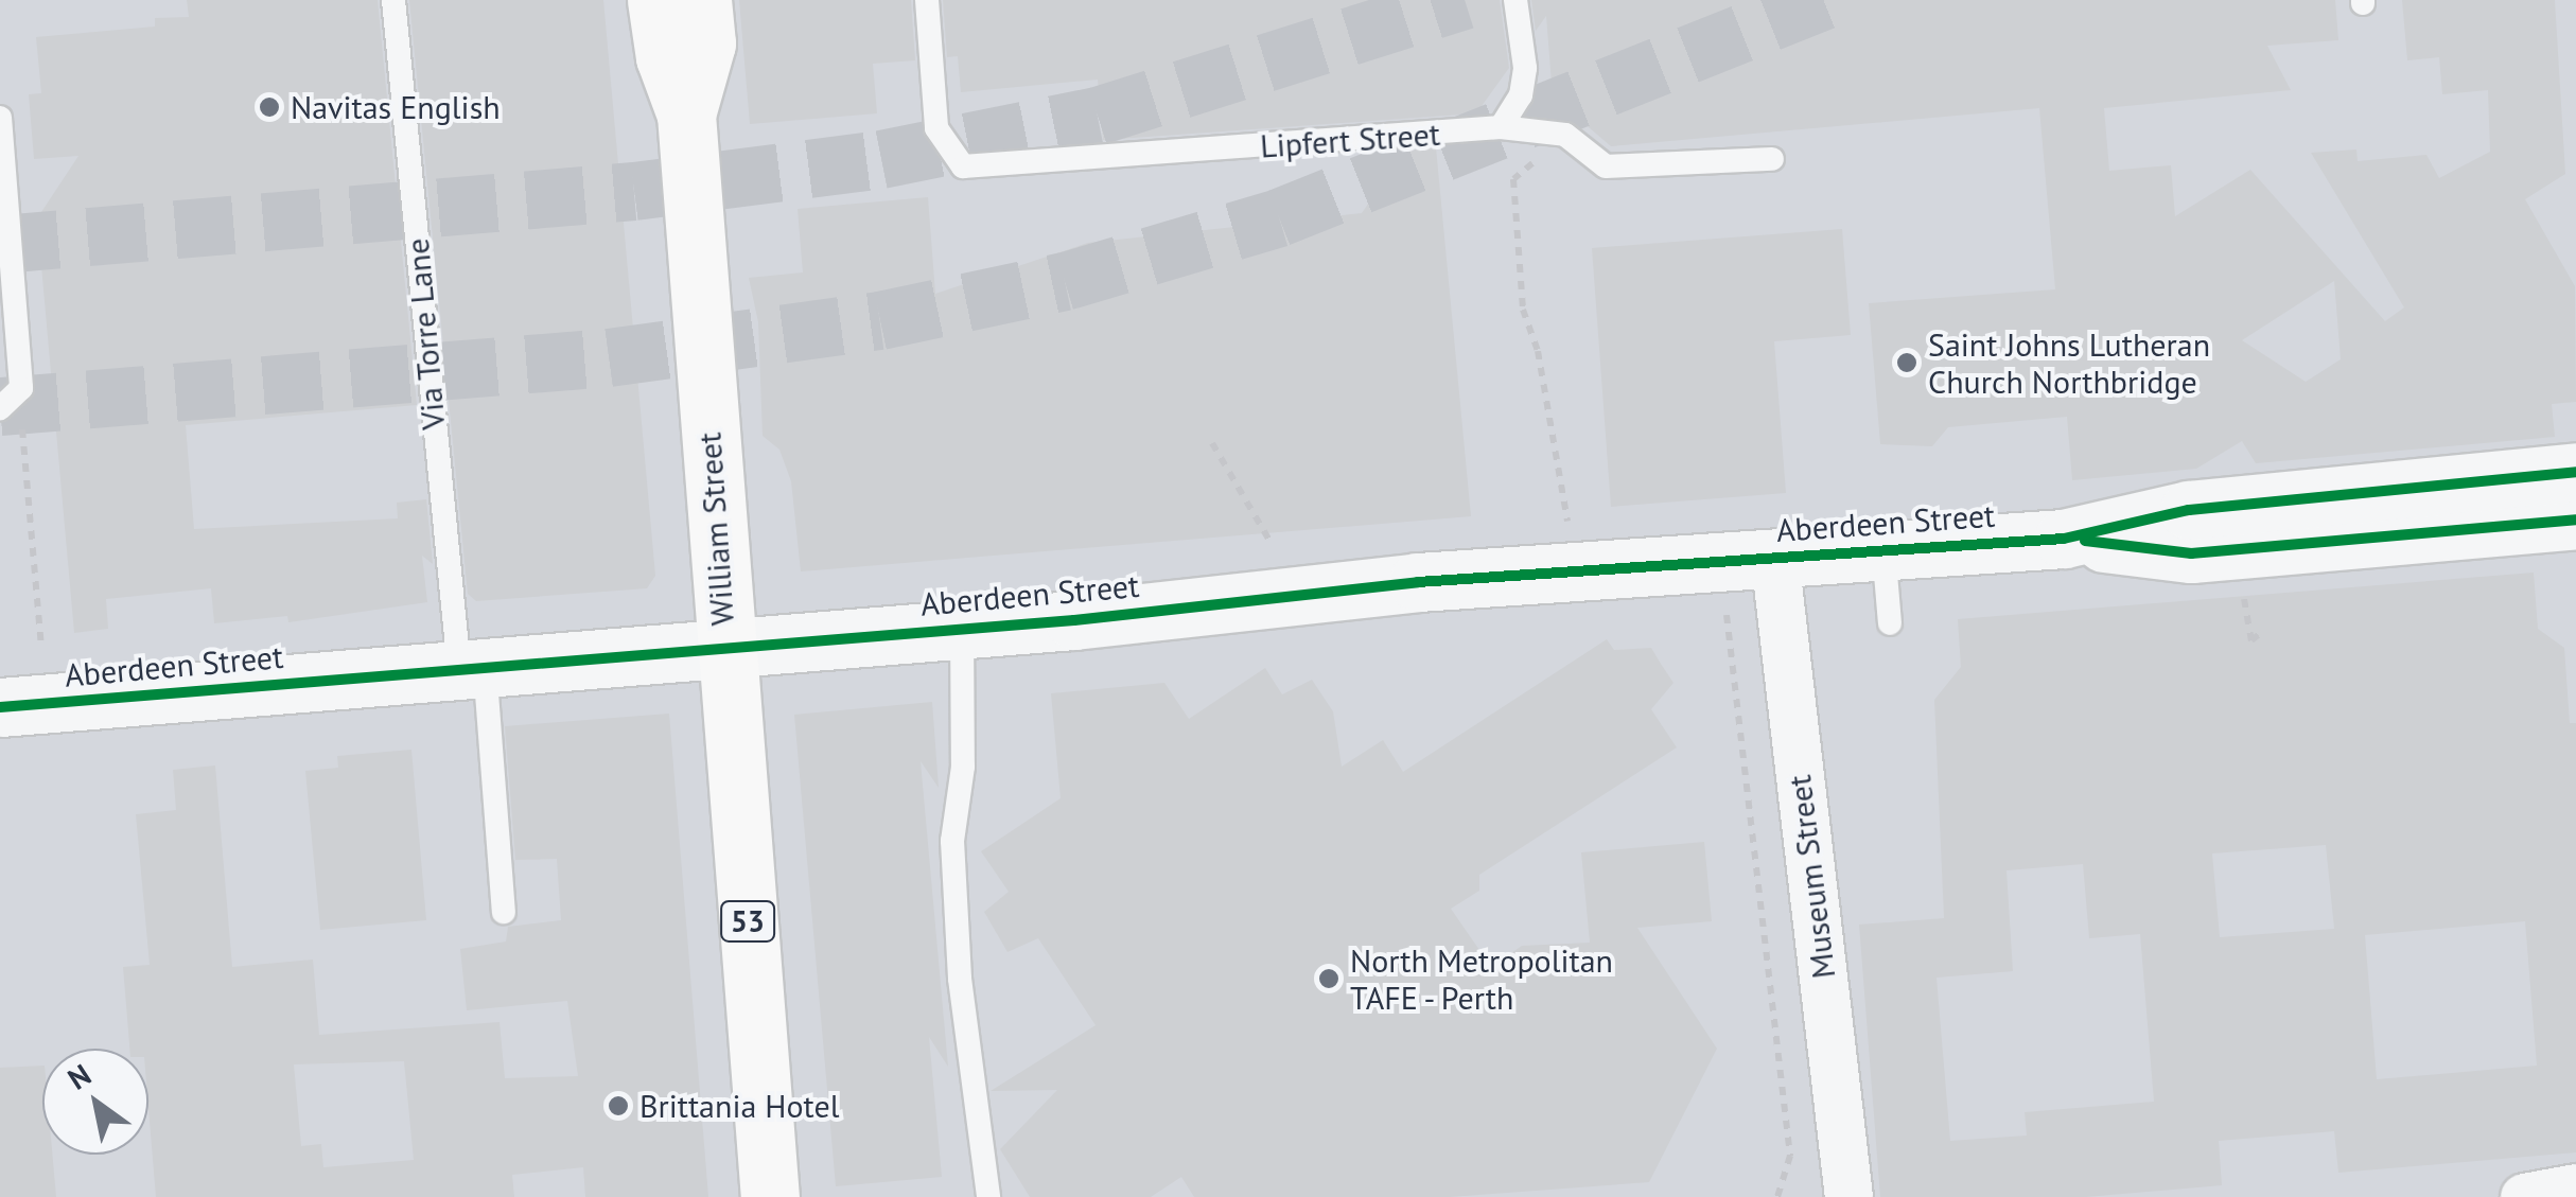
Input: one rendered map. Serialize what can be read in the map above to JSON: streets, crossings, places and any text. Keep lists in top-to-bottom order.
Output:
{
  "streets": {
    "main road": ["William Street", "53"],
    "street": ["Aberdeen Street", "Museum Street"],
    "lane": ["Lipfert Street", "Via Torre Lane"]
  },
  "crossings": [
    ["Via Torre Lane", "Aberdeen Street"],
    ["Aberdeen Street", "William Street"],
    ["Aberdeen Street", "Museum Street"]
  ],
  "places": [
    "Navitas English",
    "Saint Johns Lutheran Church Northbridge",
    "North Metropolitan TAFE - Perth",
    "Brittania Hotel"
  ],
  "north": "top left"
}
